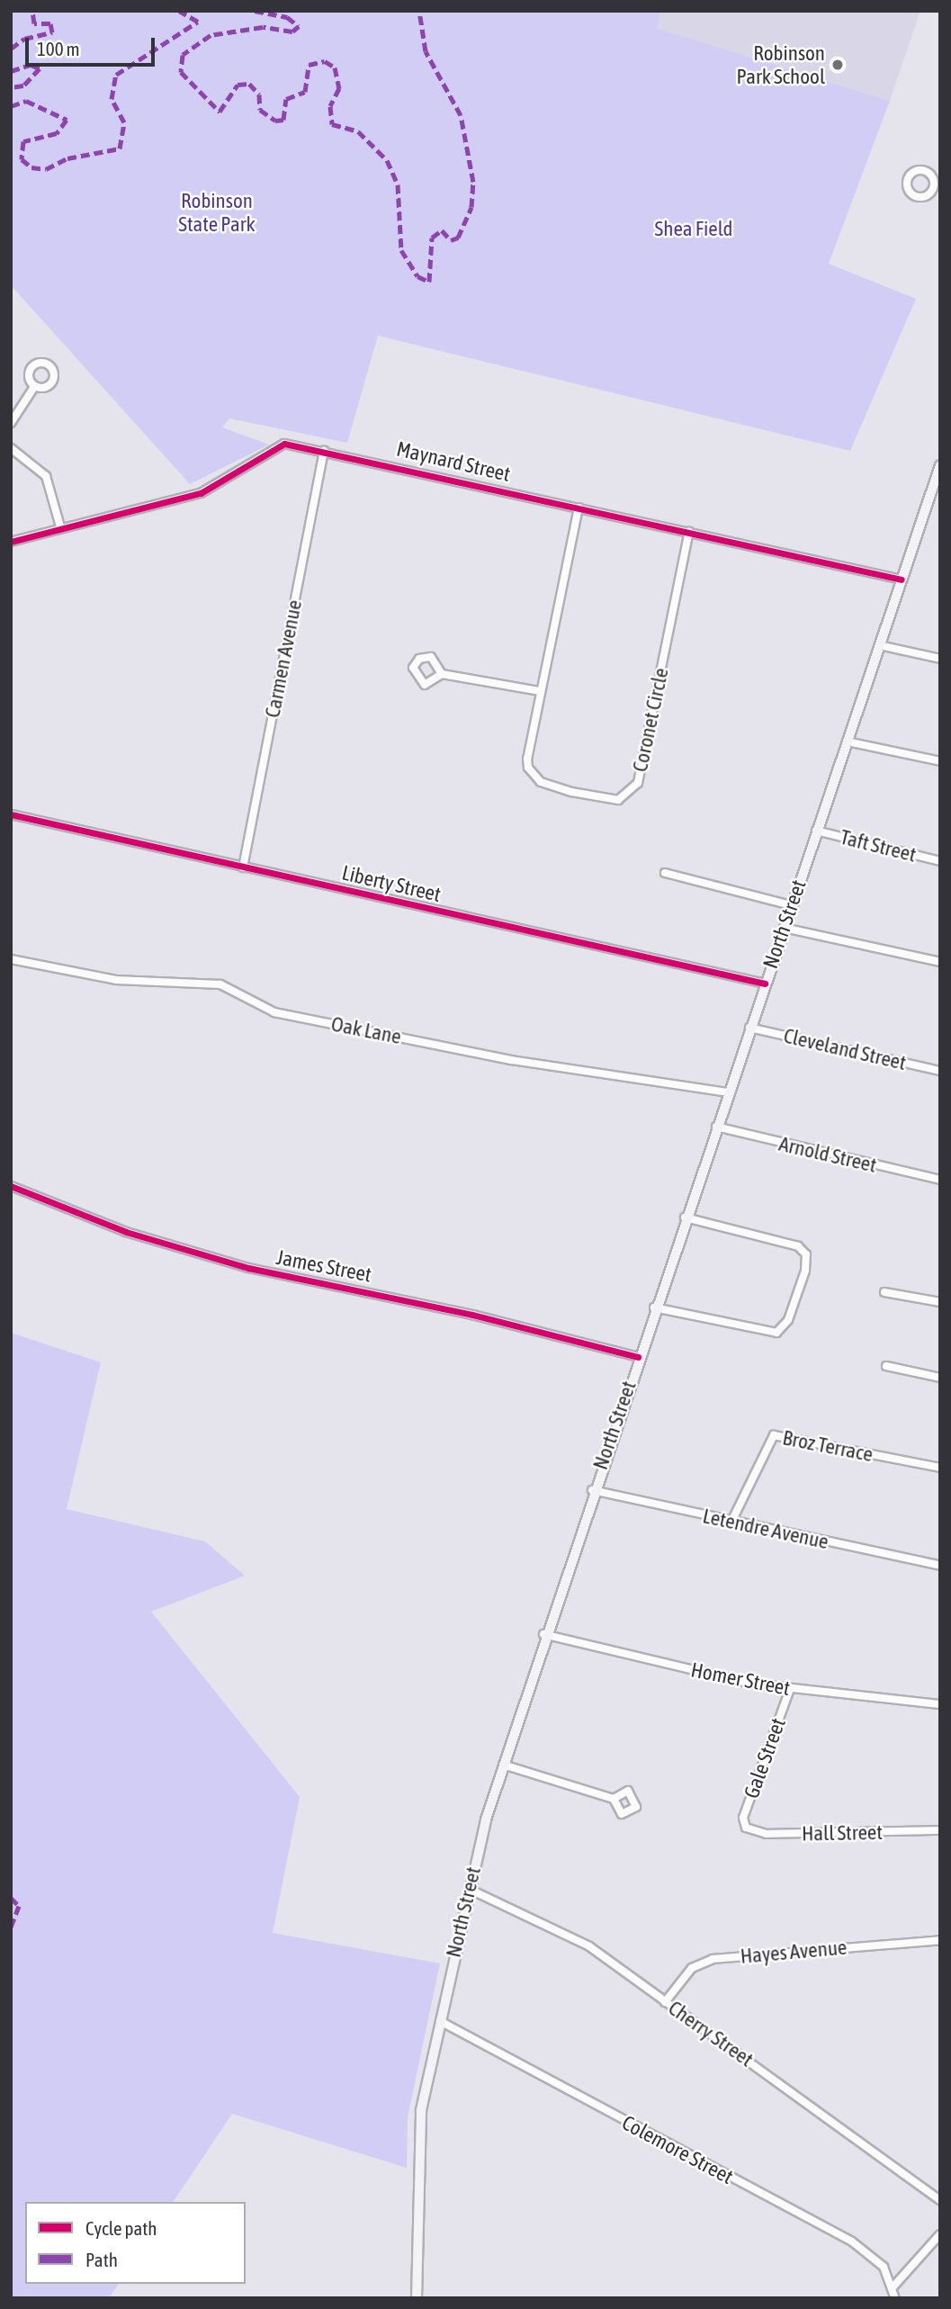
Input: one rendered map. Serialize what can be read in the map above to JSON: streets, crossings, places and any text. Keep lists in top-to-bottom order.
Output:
{
  "streets": {
    "main road": ["North Street"],
    "street": [
      "Maynard Street",
      "Carmen Avenue",
      "Coronet Circle",
      "Taft Street",
      "Liberty Street",
      "Oak Lane",
      "Cleveland Street",
      "Arnold Street",
      "James Street",
      "Broz Terrace",
      "Letendre Avenue",
      "Homer Street",
      "Gale Street",
      "Hall Street",
      "Hayes Avenue",
      "Cherry Street",
      "Colemore Street"
    ]
  },
  "crossings": [
    ["Maynard Street", "Carmen Avenue"],
    ["Maynard Street", "Coronet Circle"],
    ["Maynard Street", "North Street"],
    ["Carmen Avenue", "Liberty Street"],
    ["Taft Street", "North Street"],
    ["Liberty Street", "North Street"],
    ["North Street", "Oak Lane"],
    ["North Street", "Cleveland Street"],
    ["North Street", "Arnold Street"],
    ["North Street", "James Street"],
    ["North Street", "Letendre Avenue"],
    ["North Street", "Homer Street"],
    ["North Street", "Cherry Street"],
    ["North Street", "Colemore Street"],
    ["Broz Terrace", "Letendre Avenue"],
    ["Homer Street", "Gale Street"],
    ["Gale Street", "Hall Street"],
    ["Hayes Avenue", "Cherry Street"]
  ],
  "parks": ["Robinson State Park", "Shea Field"],
  "places": ["Robinson Park School"],
  "legend": ["Cycle path", "Path"],
  "scale_bar": "100 m"
}
